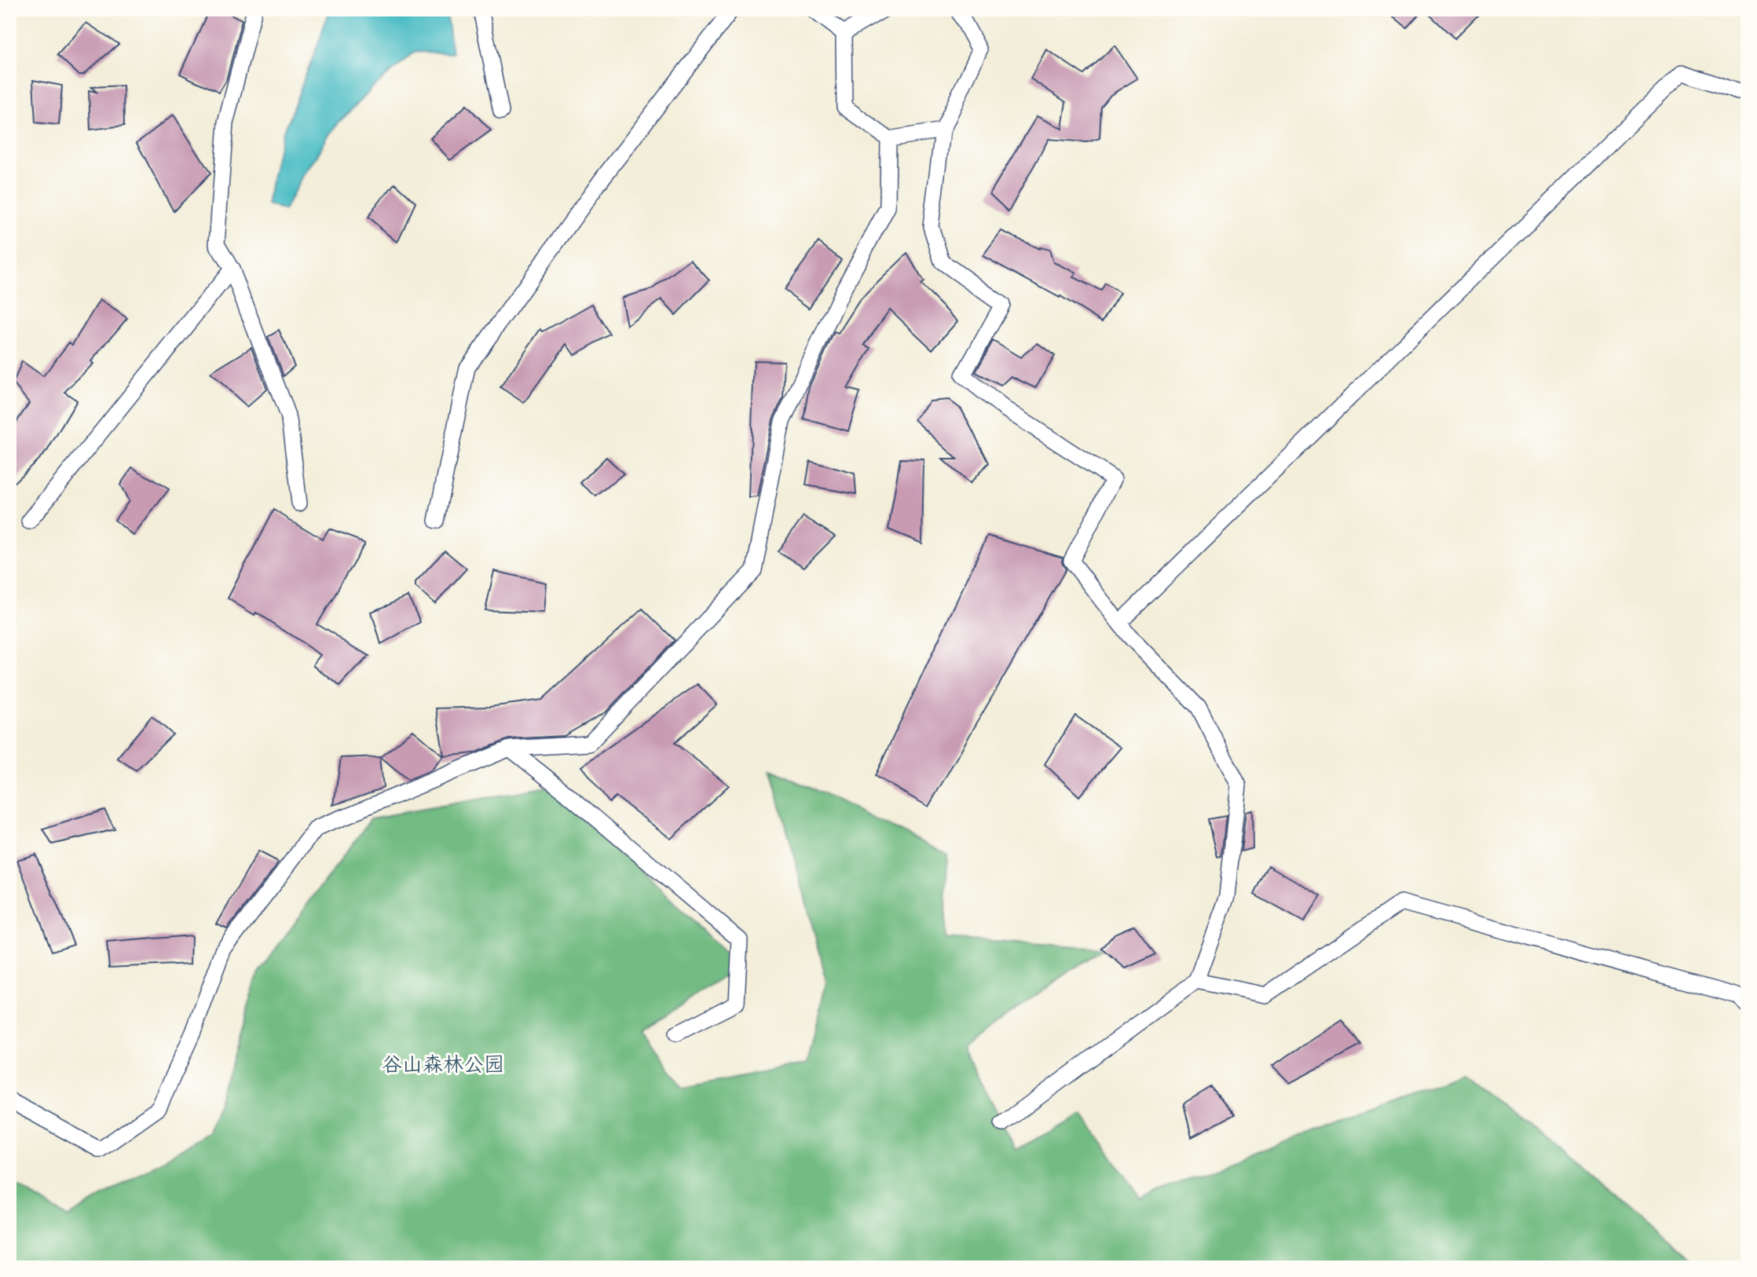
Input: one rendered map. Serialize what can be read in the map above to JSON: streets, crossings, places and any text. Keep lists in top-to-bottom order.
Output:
{
  "parks": ["谷山森林公园"]
}
